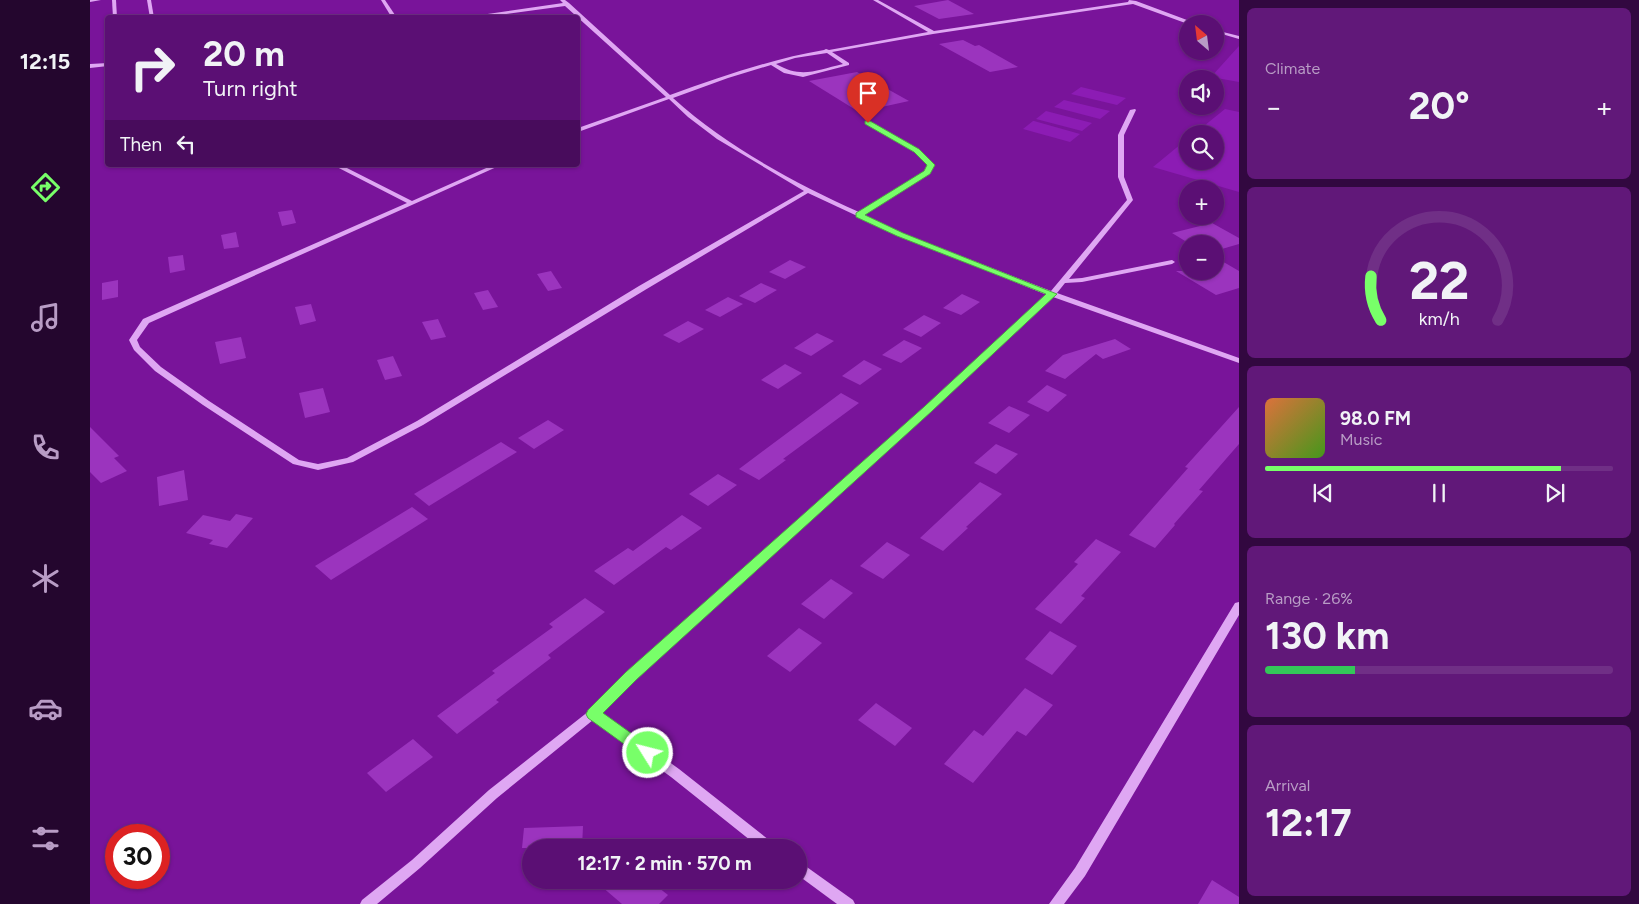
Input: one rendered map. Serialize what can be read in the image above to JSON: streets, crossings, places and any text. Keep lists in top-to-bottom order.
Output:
{
  "north": "top left",
  "page": {
    "tabs": "12:15",
    "tile": [
      "Climate",
      ["Range · 26%", "130 km"],
      ["Arrival", "12:17"]
    ],
    "map_buttons": ["+", "−"],
    "turn": ["20 m", "Turn right"],
    "heat": ["−", "20°", "+"],
    "then": "Then",
    "song": ["98.0 FM", "Music"],
    "limit": "30",
    "trip": "12:17 · 2 min · 570 m",
    "gauge": ["22", "km/h"]
  }
}
